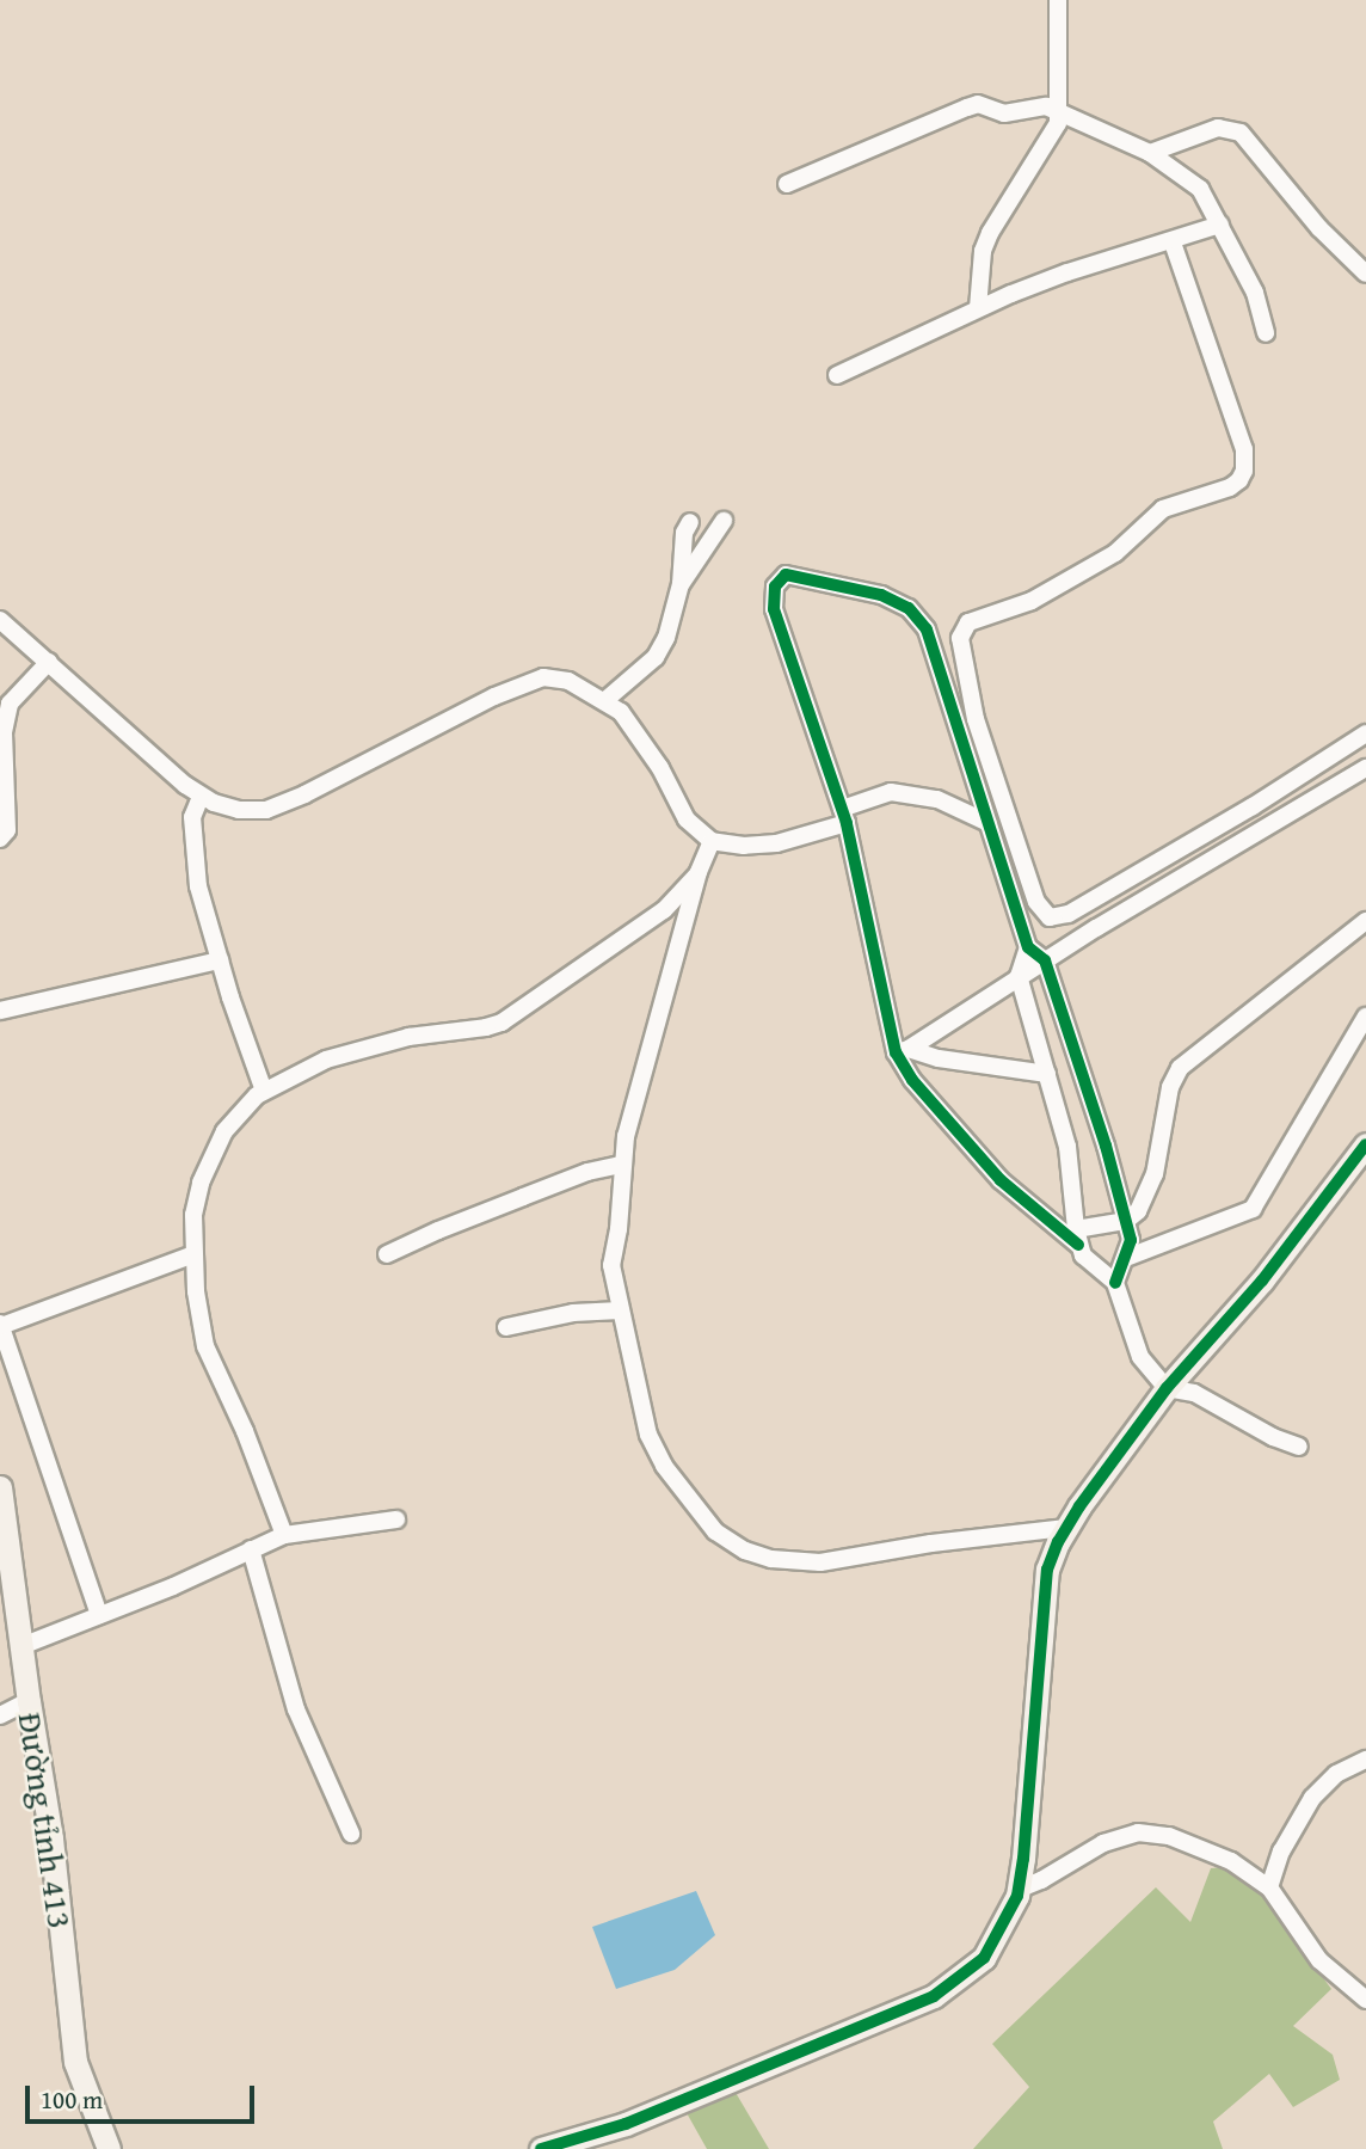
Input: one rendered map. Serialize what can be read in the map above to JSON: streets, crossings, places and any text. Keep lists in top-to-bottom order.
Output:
{
  "streets": {
    "street": ["Đường tỉnh 413"]
  },
  "scale_bar": "100 m"
}
